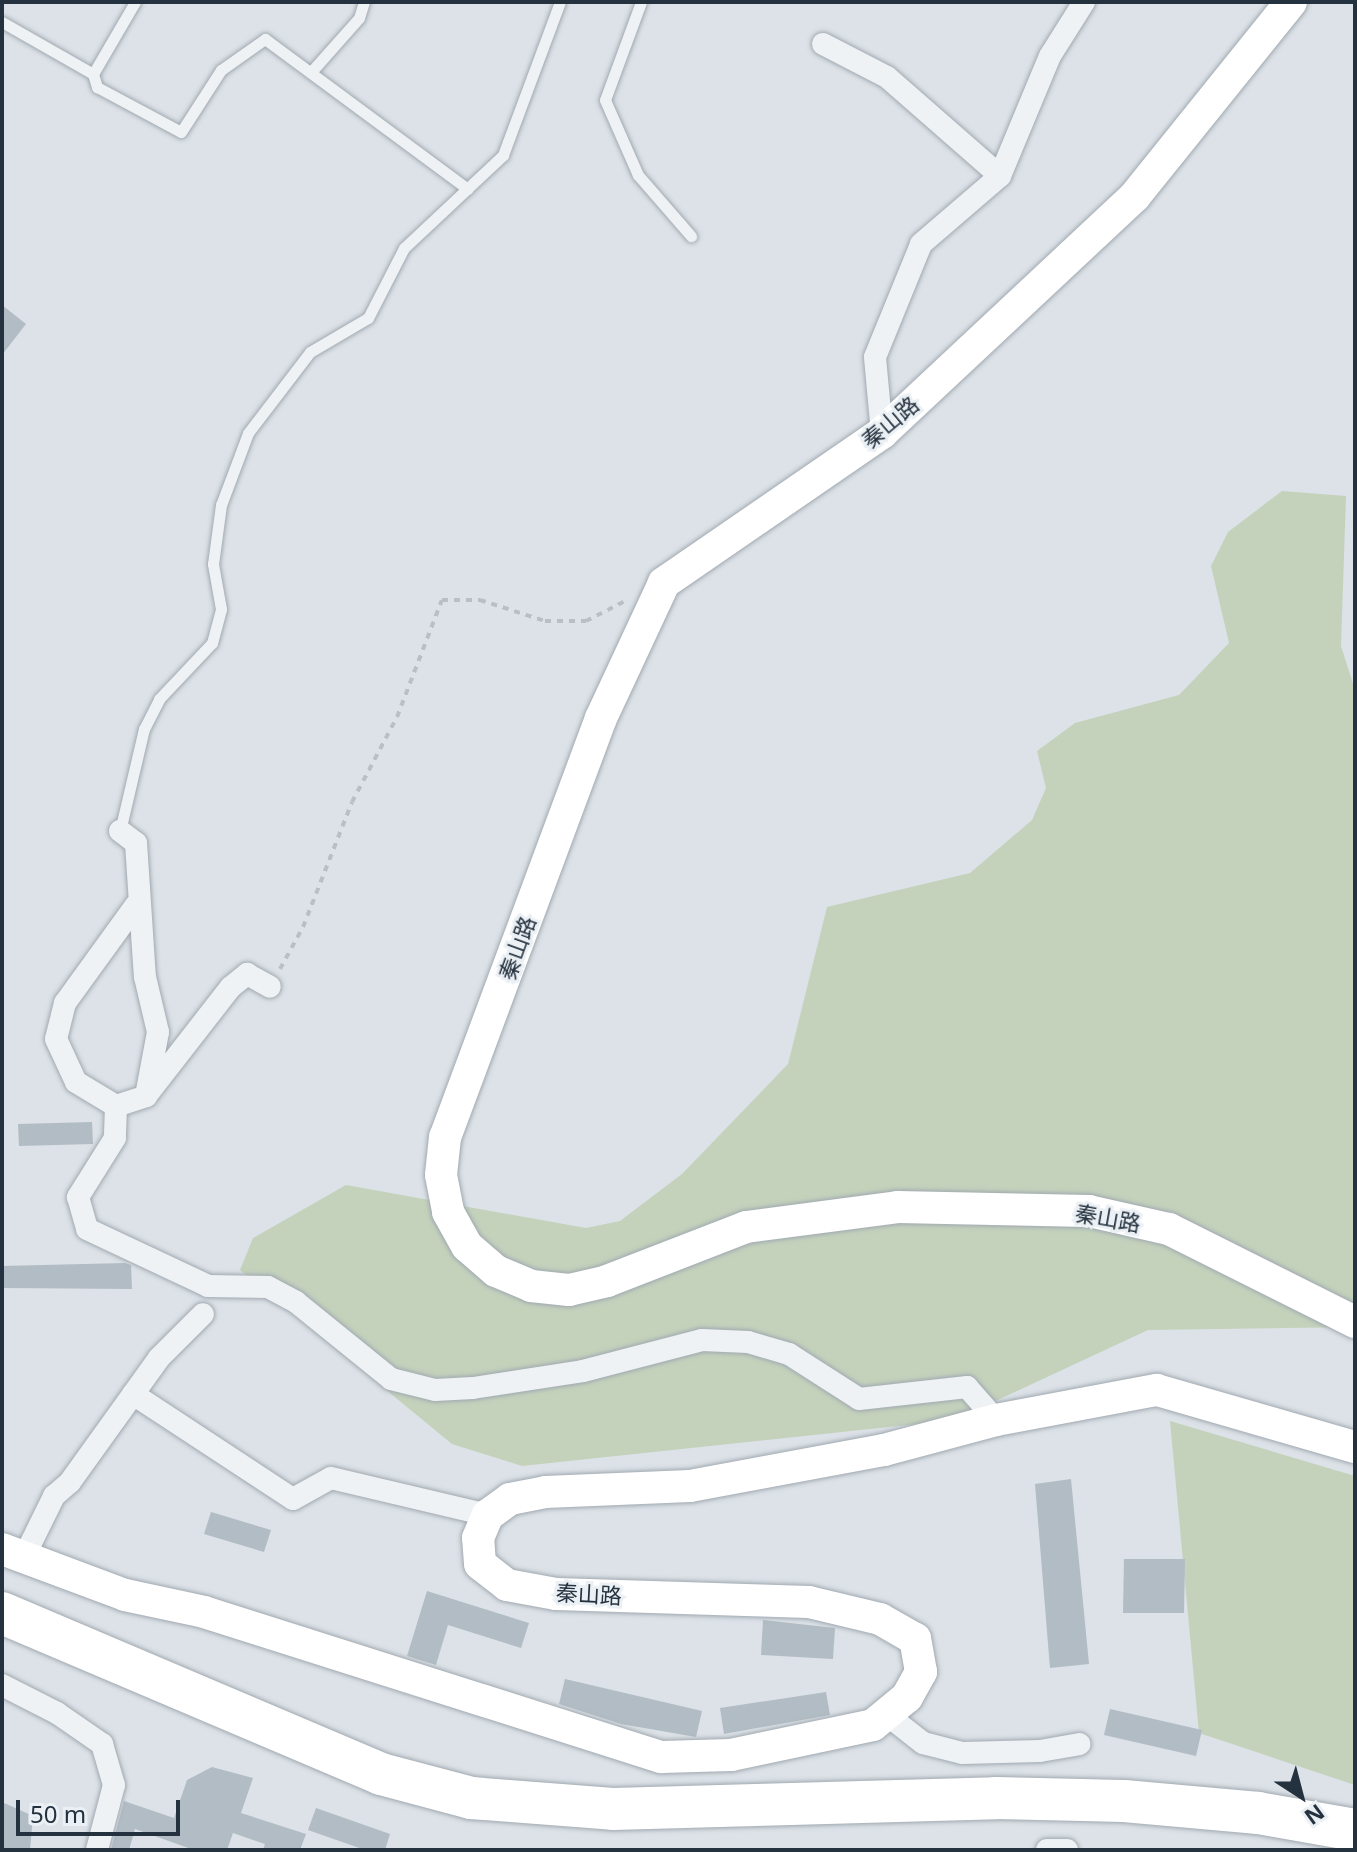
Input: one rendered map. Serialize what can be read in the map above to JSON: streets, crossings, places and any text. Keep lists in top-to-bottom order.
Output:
{
  "streets": {
    "main road": ["秦山路"]
  },
  "scale_bar": "50 m",
  "north": "bottom right"
}
